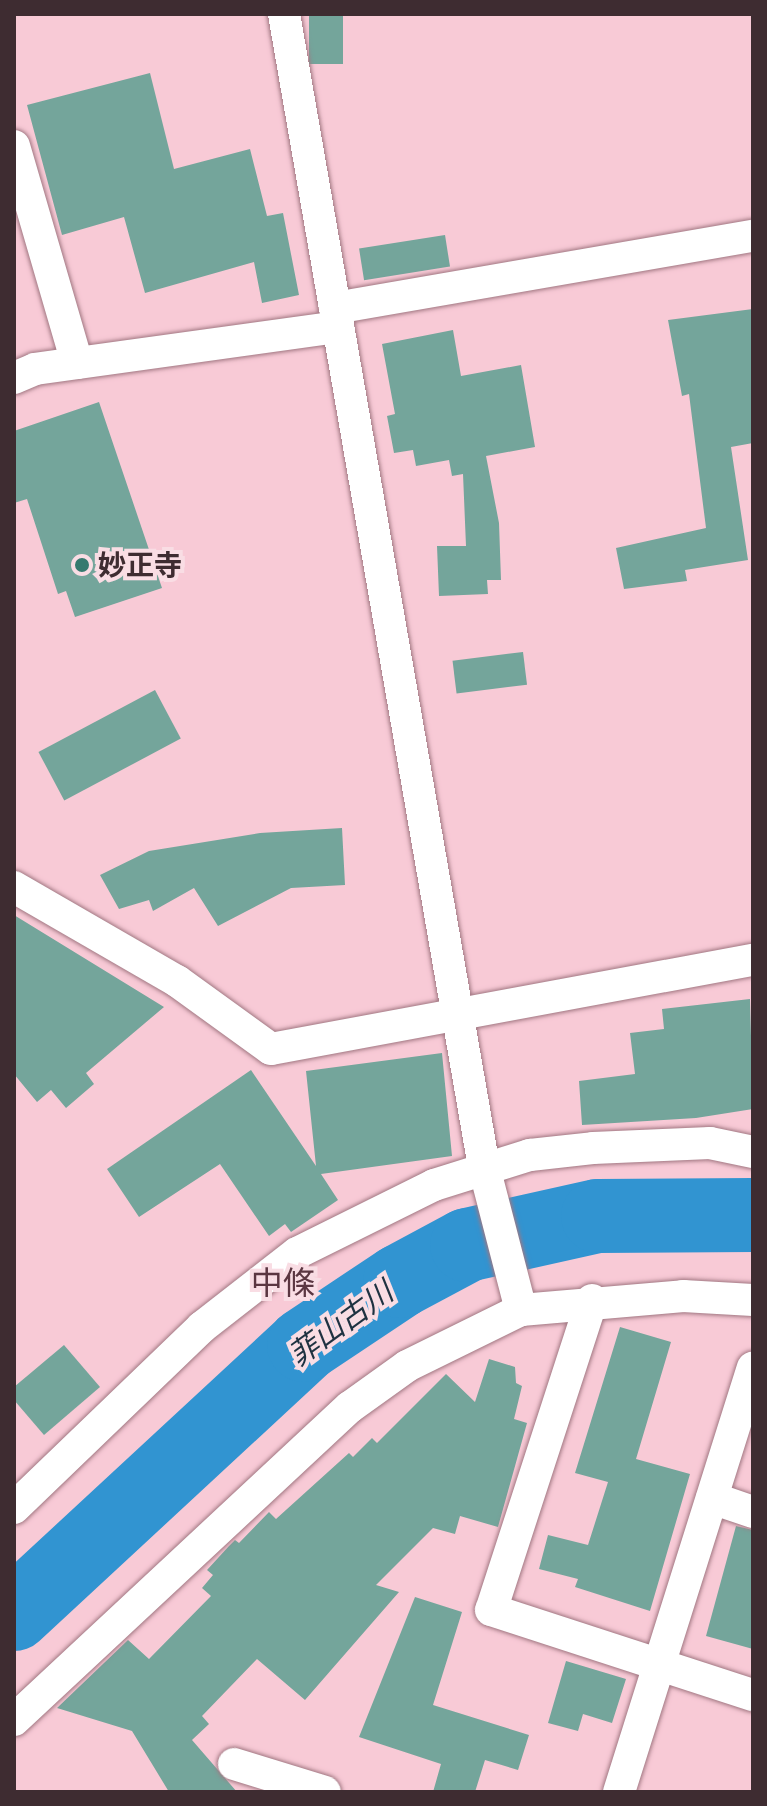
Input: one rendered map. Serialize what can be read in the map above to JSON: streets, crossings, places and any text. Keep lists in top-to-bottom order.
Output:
{
  "districts": ["中條"],
  "water": ["菲山古川"],
  "places": ["妙正寺"]
}
